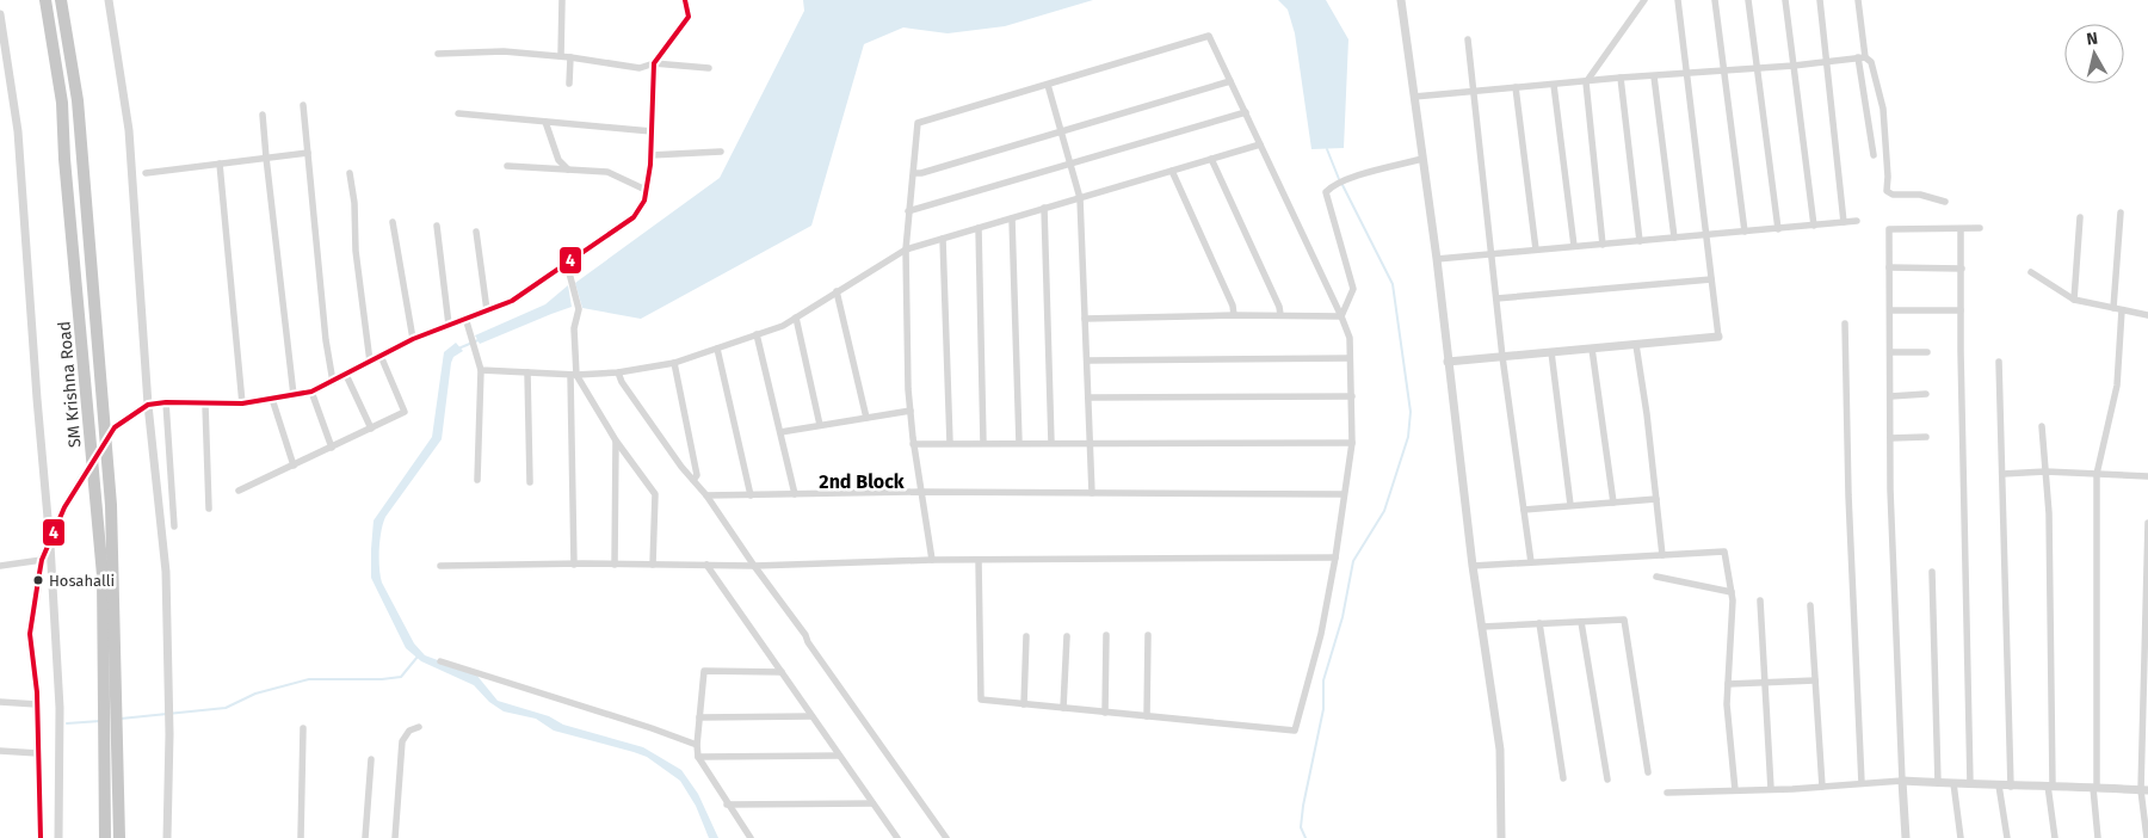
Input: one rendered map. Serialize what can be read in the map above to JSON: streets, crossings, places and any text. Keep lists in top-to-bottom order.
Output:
{
  "streets": {
    "highway": ["SM Krishna Road"]
  },
  "districts": ["2nd Block"],
  "places": ["Hosahalli"],
  "lines": ["transit line 4"],
  "north": "top"
}
